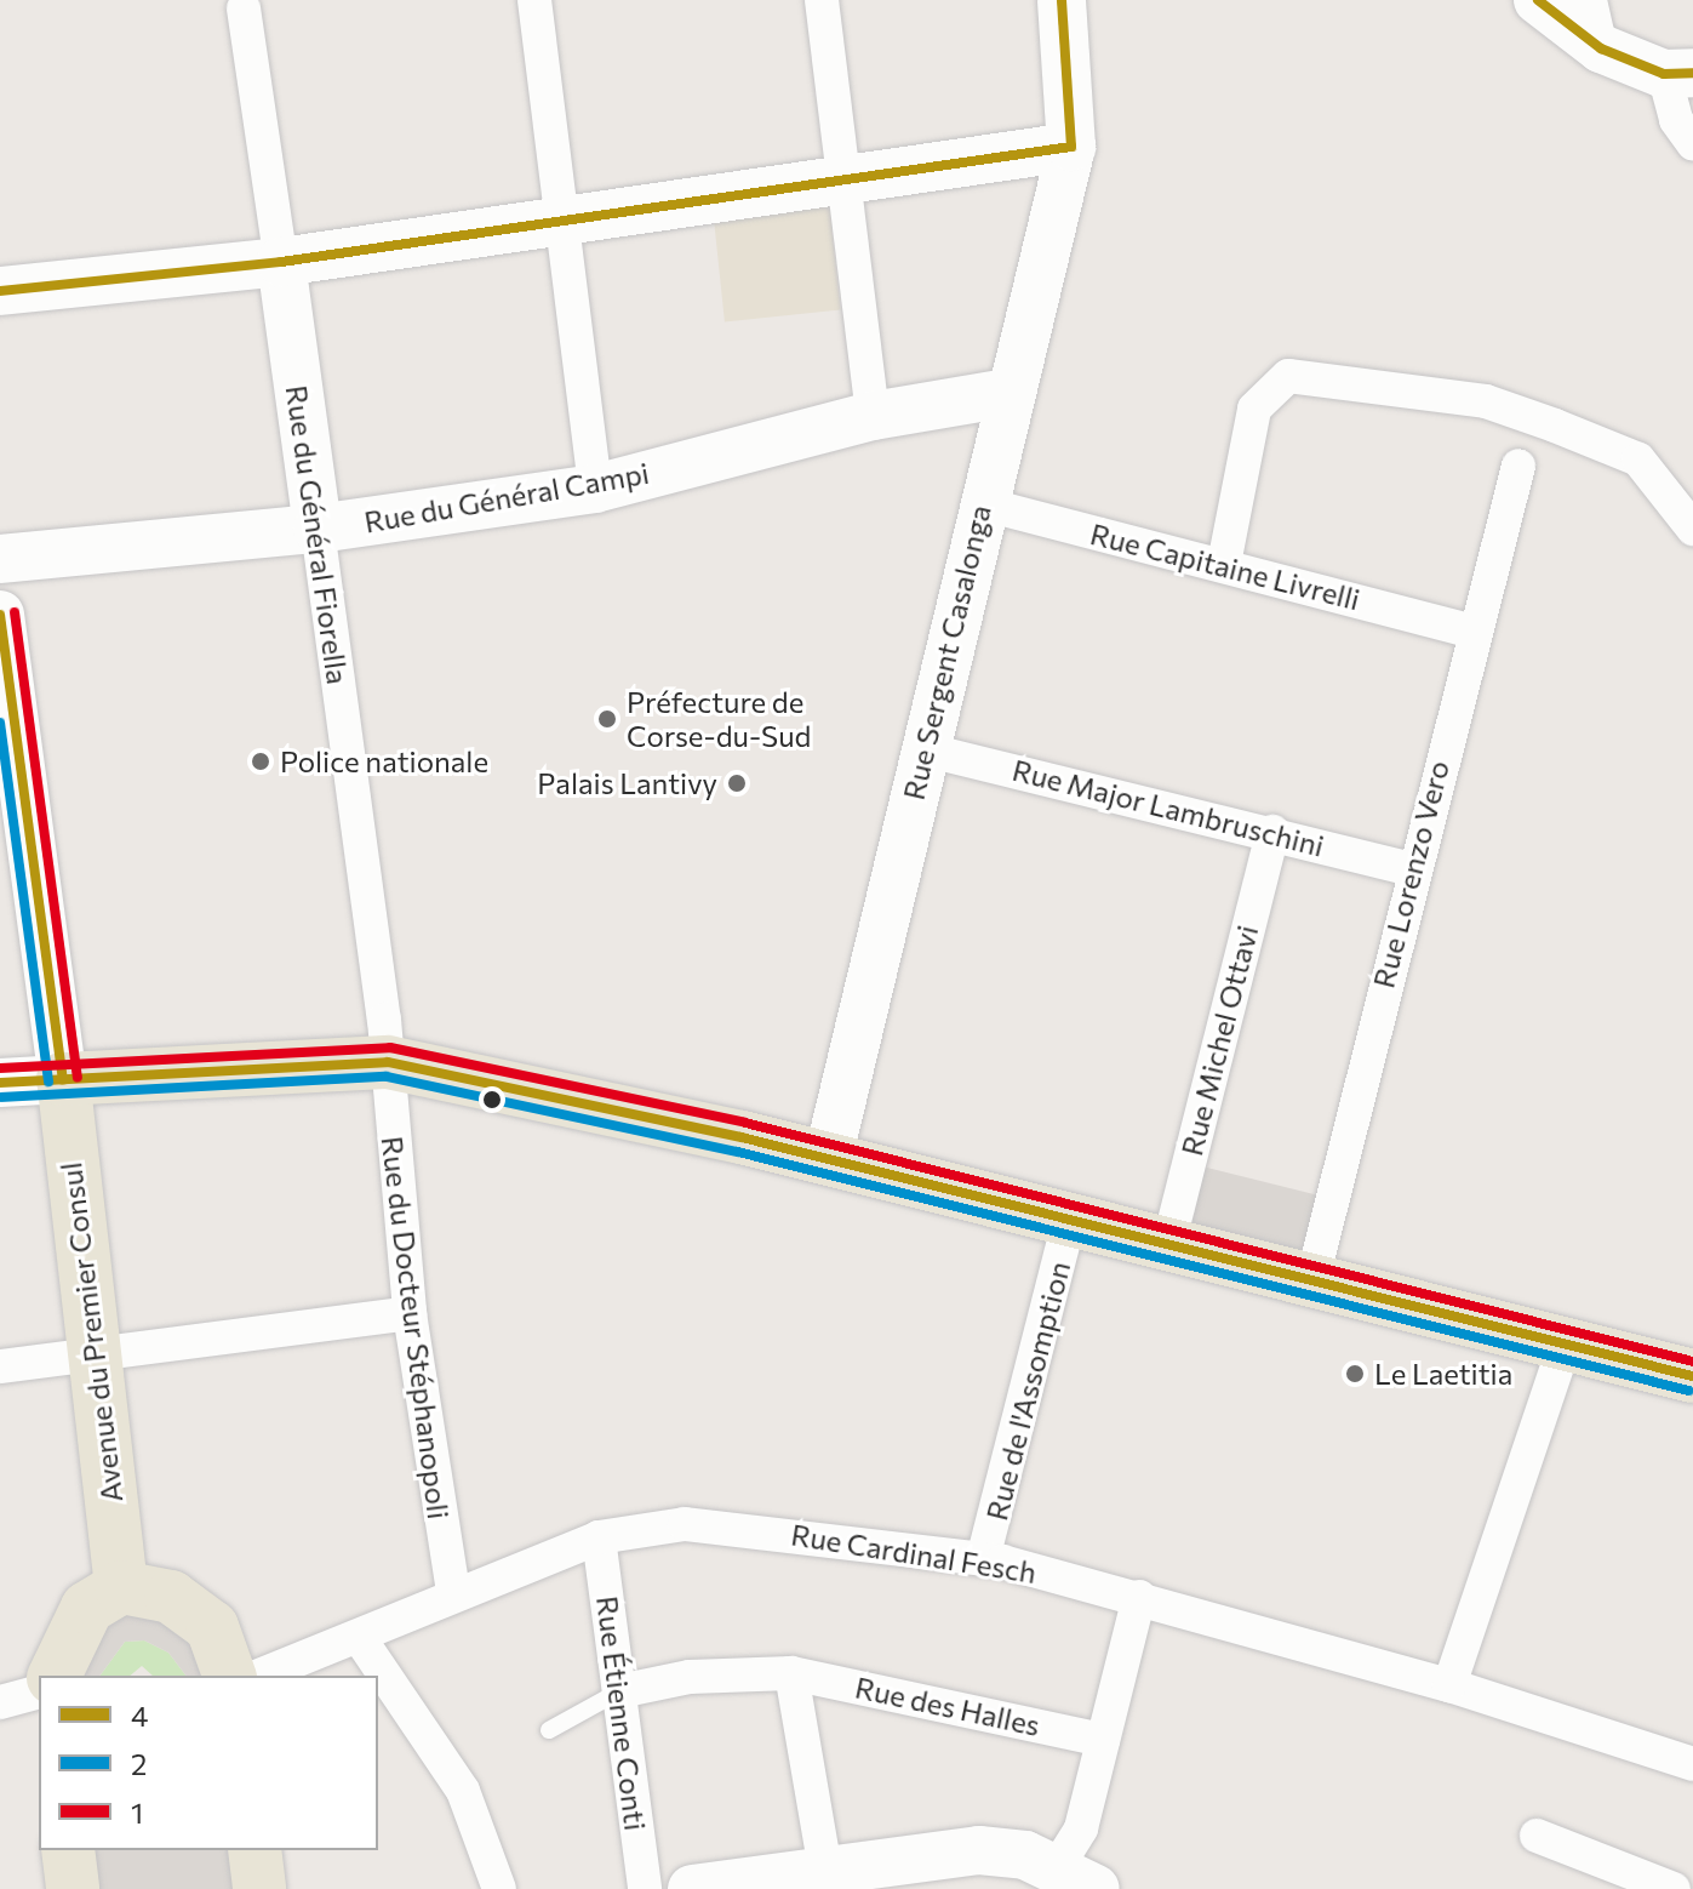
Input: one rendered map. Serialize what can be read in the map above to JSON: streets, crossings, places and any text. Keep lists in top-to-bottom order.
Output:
{
  "streets": {
    "main road": ["Avenue du Premier Consul"],
    "street": [
      "Rue du Général Campi",
      "Rue du Général Fiorella",
      "Rue Capitaine Livrelli",
      "Rue Sergent Casalonga",
      "Rue Major Lambruschini",
      "Rue Lorenzo Vero",
      "Rue Michel Ottavi",
      "Rue du Docteur Stéphanopoli",
      "Rue de l'Assomption",
      "Rue Cardinal Fesch",
      "Rue des Halles",
      "Rue Étienne Conti"
    ]
  },
  "crossings": [
    ["Rue du Général Campi", "Rue du Général Fiorella"],
    ["Rue du Général Campi", "Rue Sergent Casalonga"],
    ["Rue du Général Fiorella", "Rue du Docteur Stéphanopoli"],
    ["Rue Capitaine Livrelli", "Rue Sergent Casalonga"],
    ["Rue Capitaine Livrelli", "Rue Lorenzo Vero"],
    ["Rue Sergent Casalonga", "Rue Major Lambruschini"],
    ["Rue Major Lambruschini", "Rue Lorenzo Vero"],
    ["Rue Major Lambruschini", "Rue Michel Ottavi"],
    ["Rue du Docteur Stéphanopoli", "Rue Cardinal Fesch"],
    ["Rue de l'Assomption", "Rue Cardinal Fesch"],
    ["Rue Cardinal Fesch", "Rue Étienne Conti"],
    ["Rue des Halles", "Rue Étienne Conti"]
  ],
  "places": [
    "Préfecture de Corse-du-Sud",
    "Police nationale",
    "Palais Lantivy",
    "Le Laetitia"
  ],
  "lines": ["transit line 4", "transit line 1", "transit line 2"],
  "legend": ["4", "2", "1"]
}
